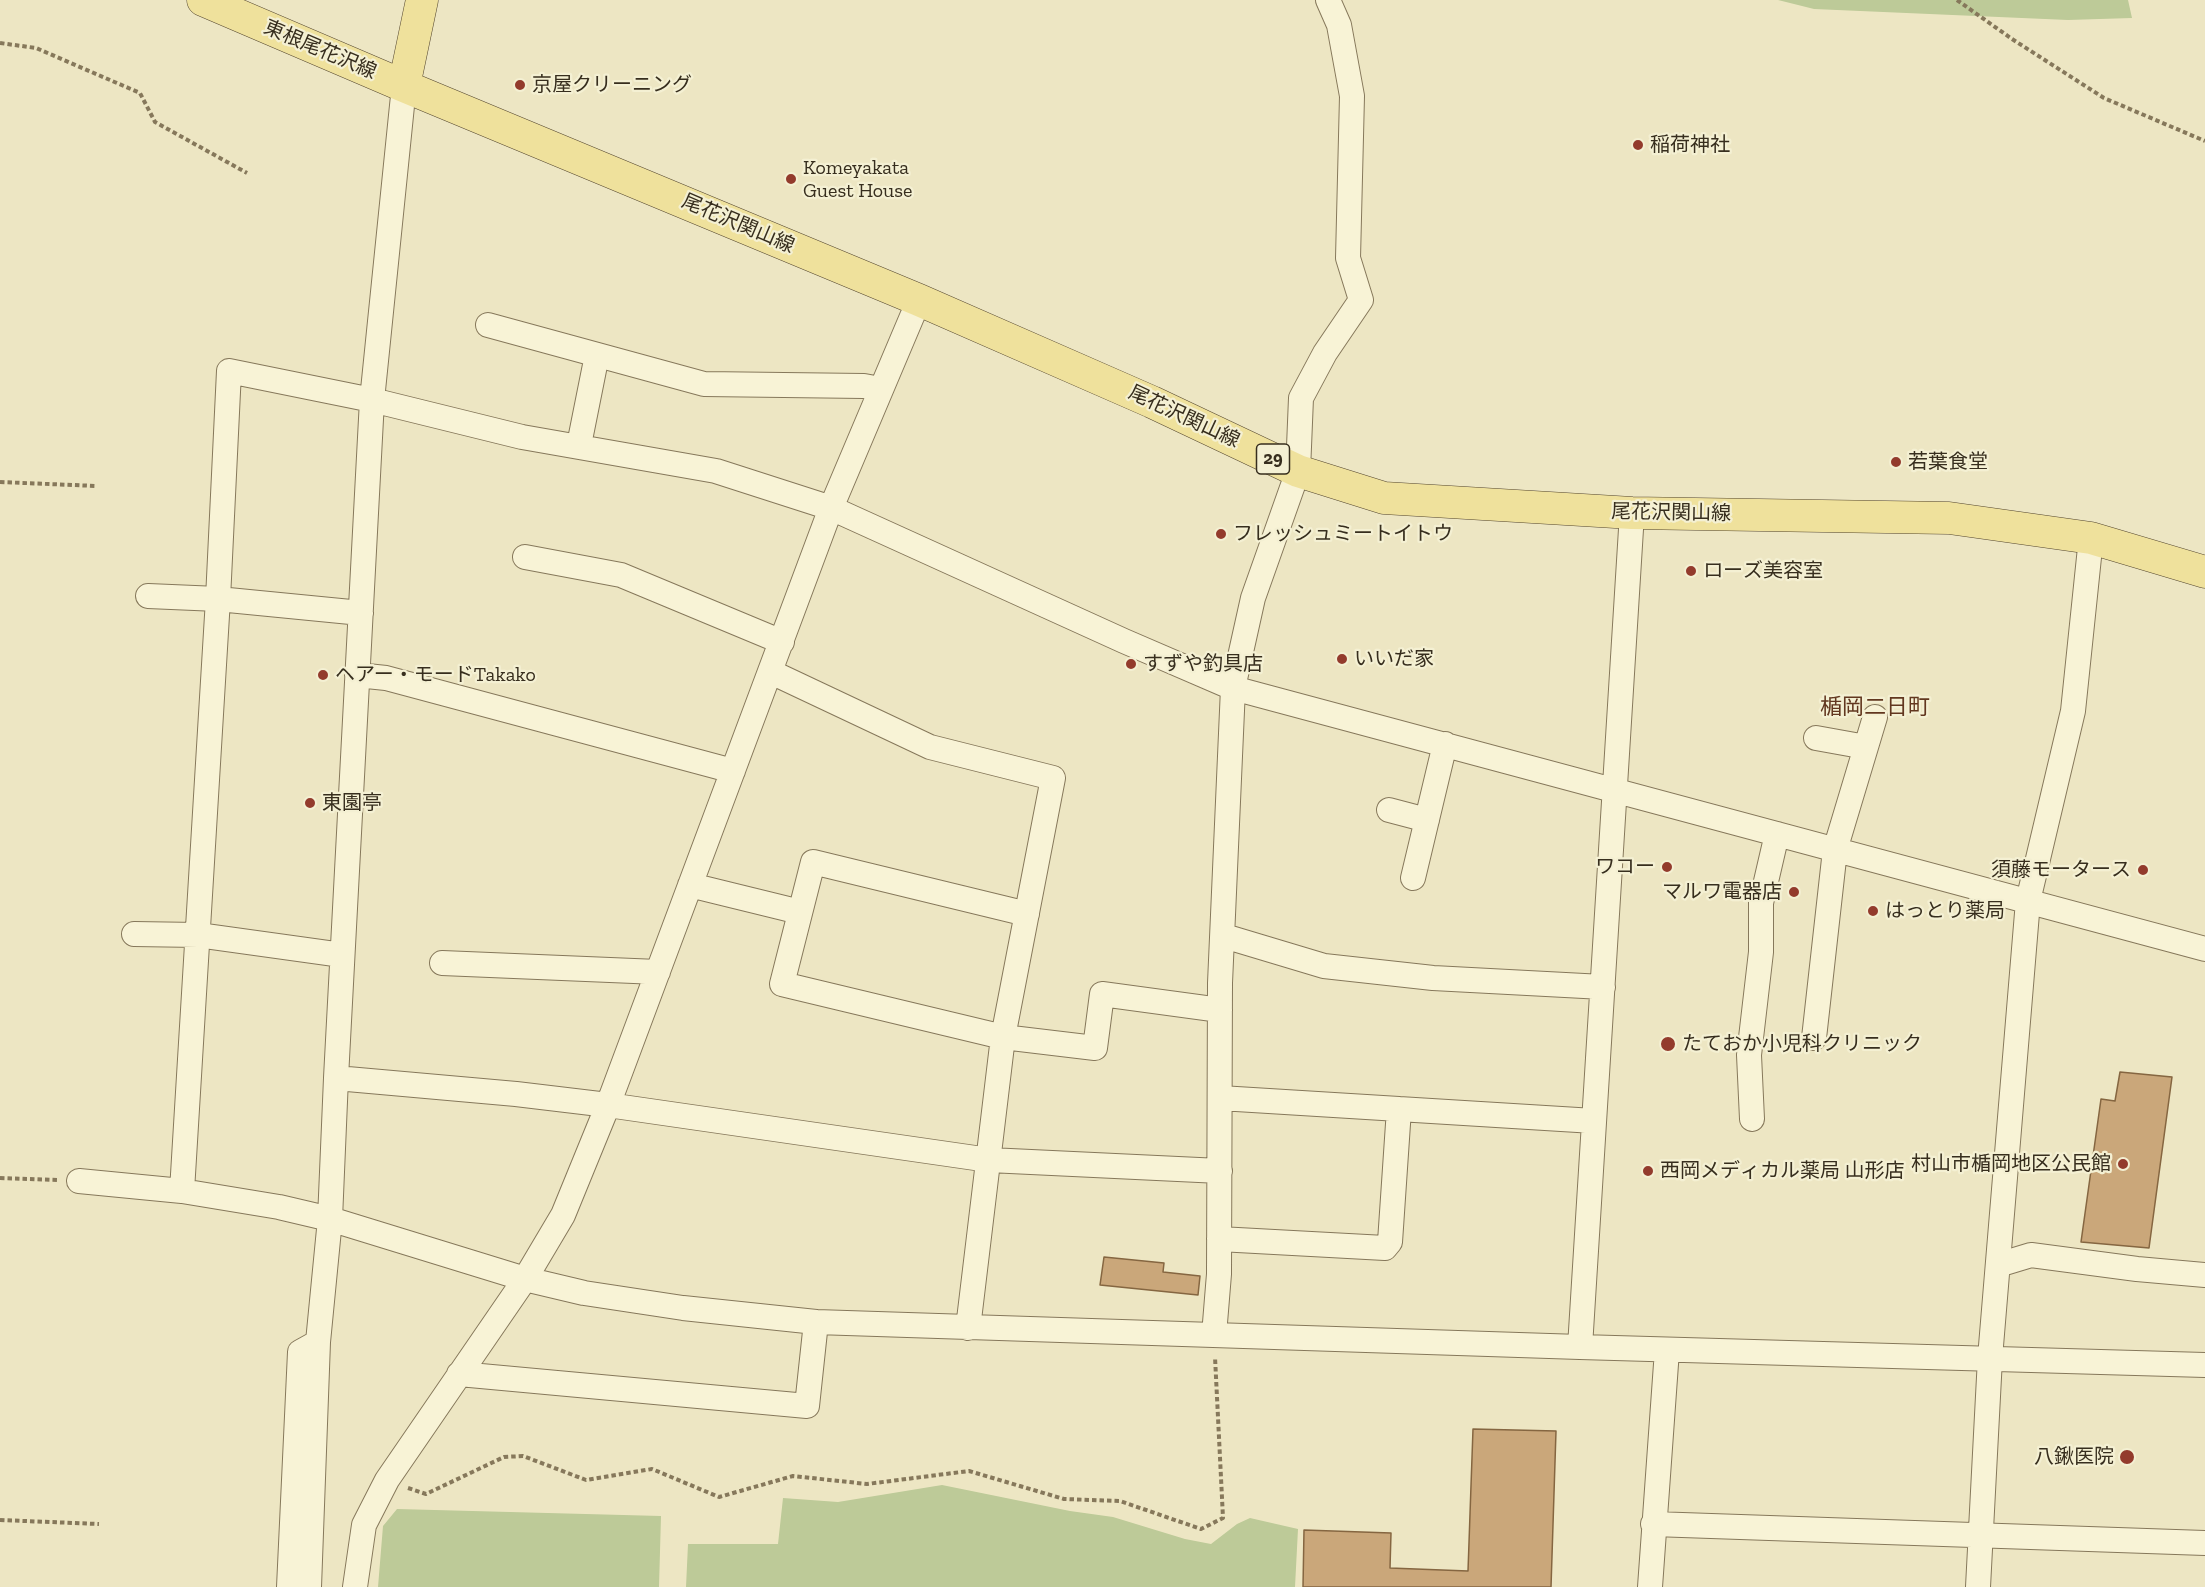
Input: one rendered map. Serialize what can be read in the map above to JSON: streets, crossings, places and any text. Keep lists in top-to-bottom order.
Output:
{
  "streets": {
    "main road": ["東根尾花沢線", "尾花沢関山線", "29"]
  },
  "crossings": [
    ["東根尾花沢線", "尾花沢関山線"]
  ],
  "districts": ["楯岡二日町"],
  "places": [
    "京屋クリーニング",
    "稲荷神社",
    "Komeyakata Guest House",
    "若葉食堂",
    "フレッシュミートイトウ",
    "ローズ美容室",
    "いいだ家",
    "すずや釣具店",
    "ヘアー・モードTakako",
    "東園亭",
    "ワコー",
    "須藤モータース",
    "マルワ電器店",
    "はっとり薬局",
    "たておか小児科クリニック",
    "村山市楯岡地区公民館",
    "西岡メディカル薬局 山形店",
    "八鍬医院"
  ]
}
